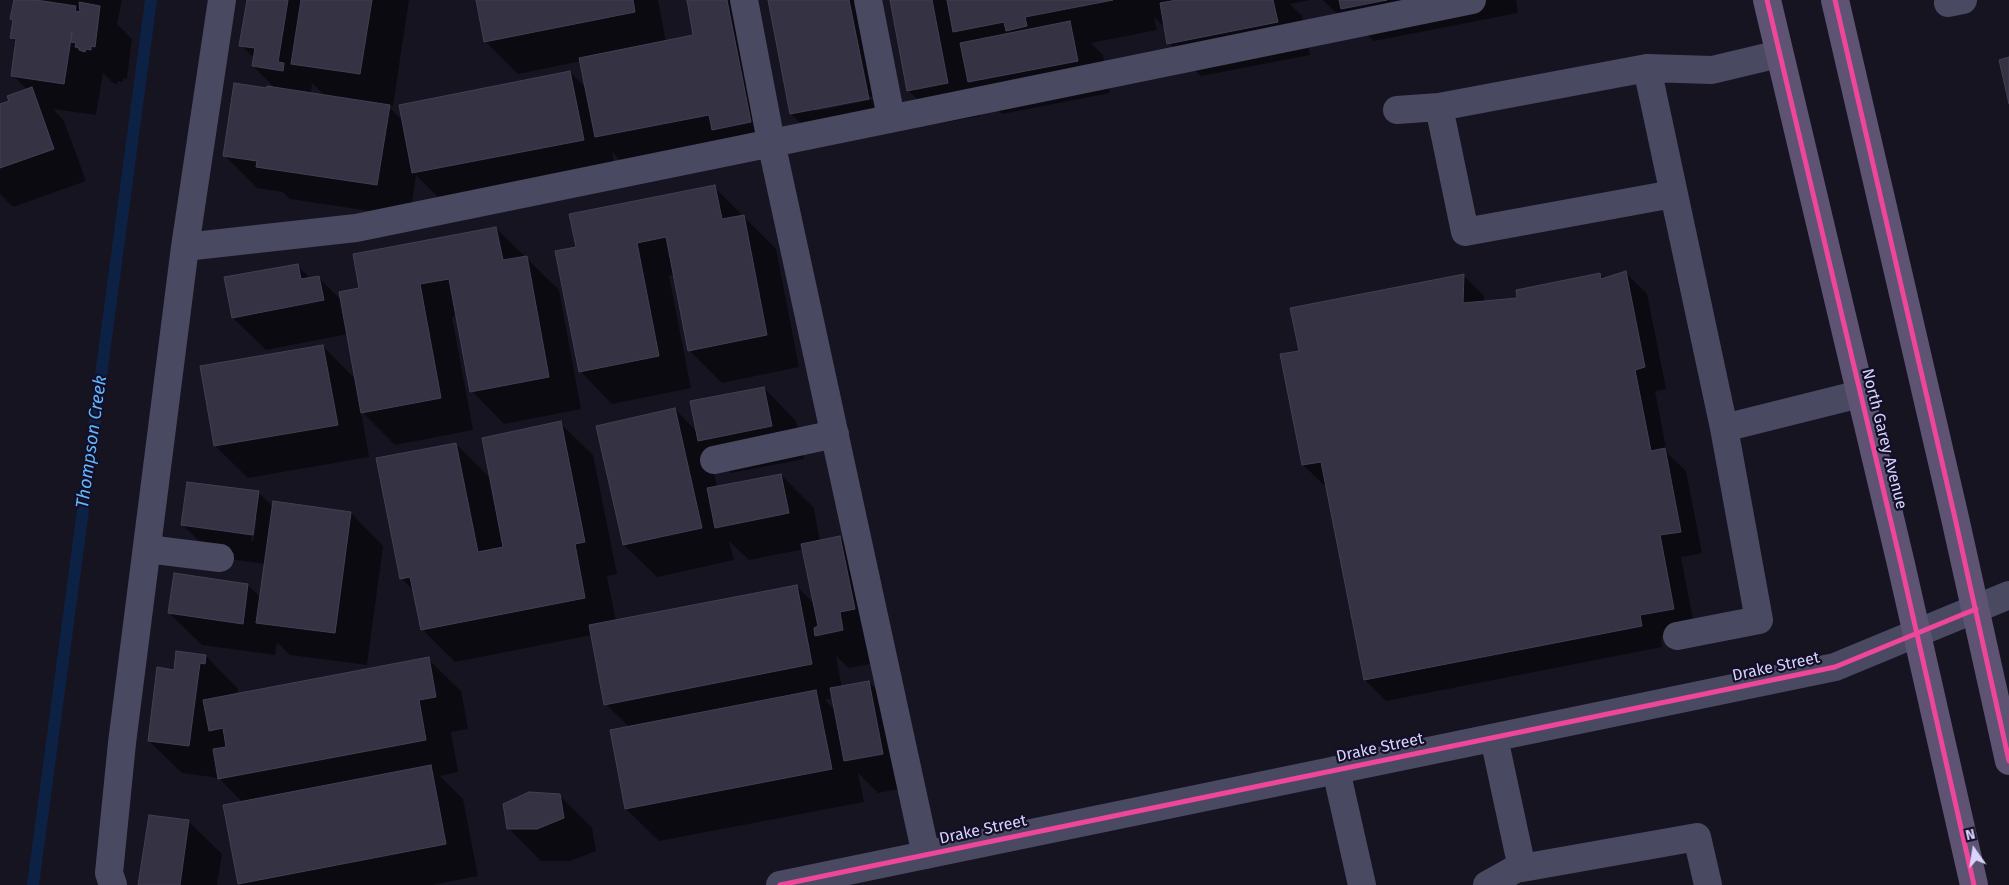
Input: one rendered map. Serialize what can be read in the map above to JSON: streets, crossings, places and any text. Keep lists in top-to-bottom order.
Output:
{
  "streets": {
    "main road": ["North Garey Avenue"],
    "street": ["Drake Street"]
  },
  "crossings": [
    ["North Garey Avenue", "Drake Street"]
  ],
  "water": ["Thompson Creek"],
  "north": "top"
}
